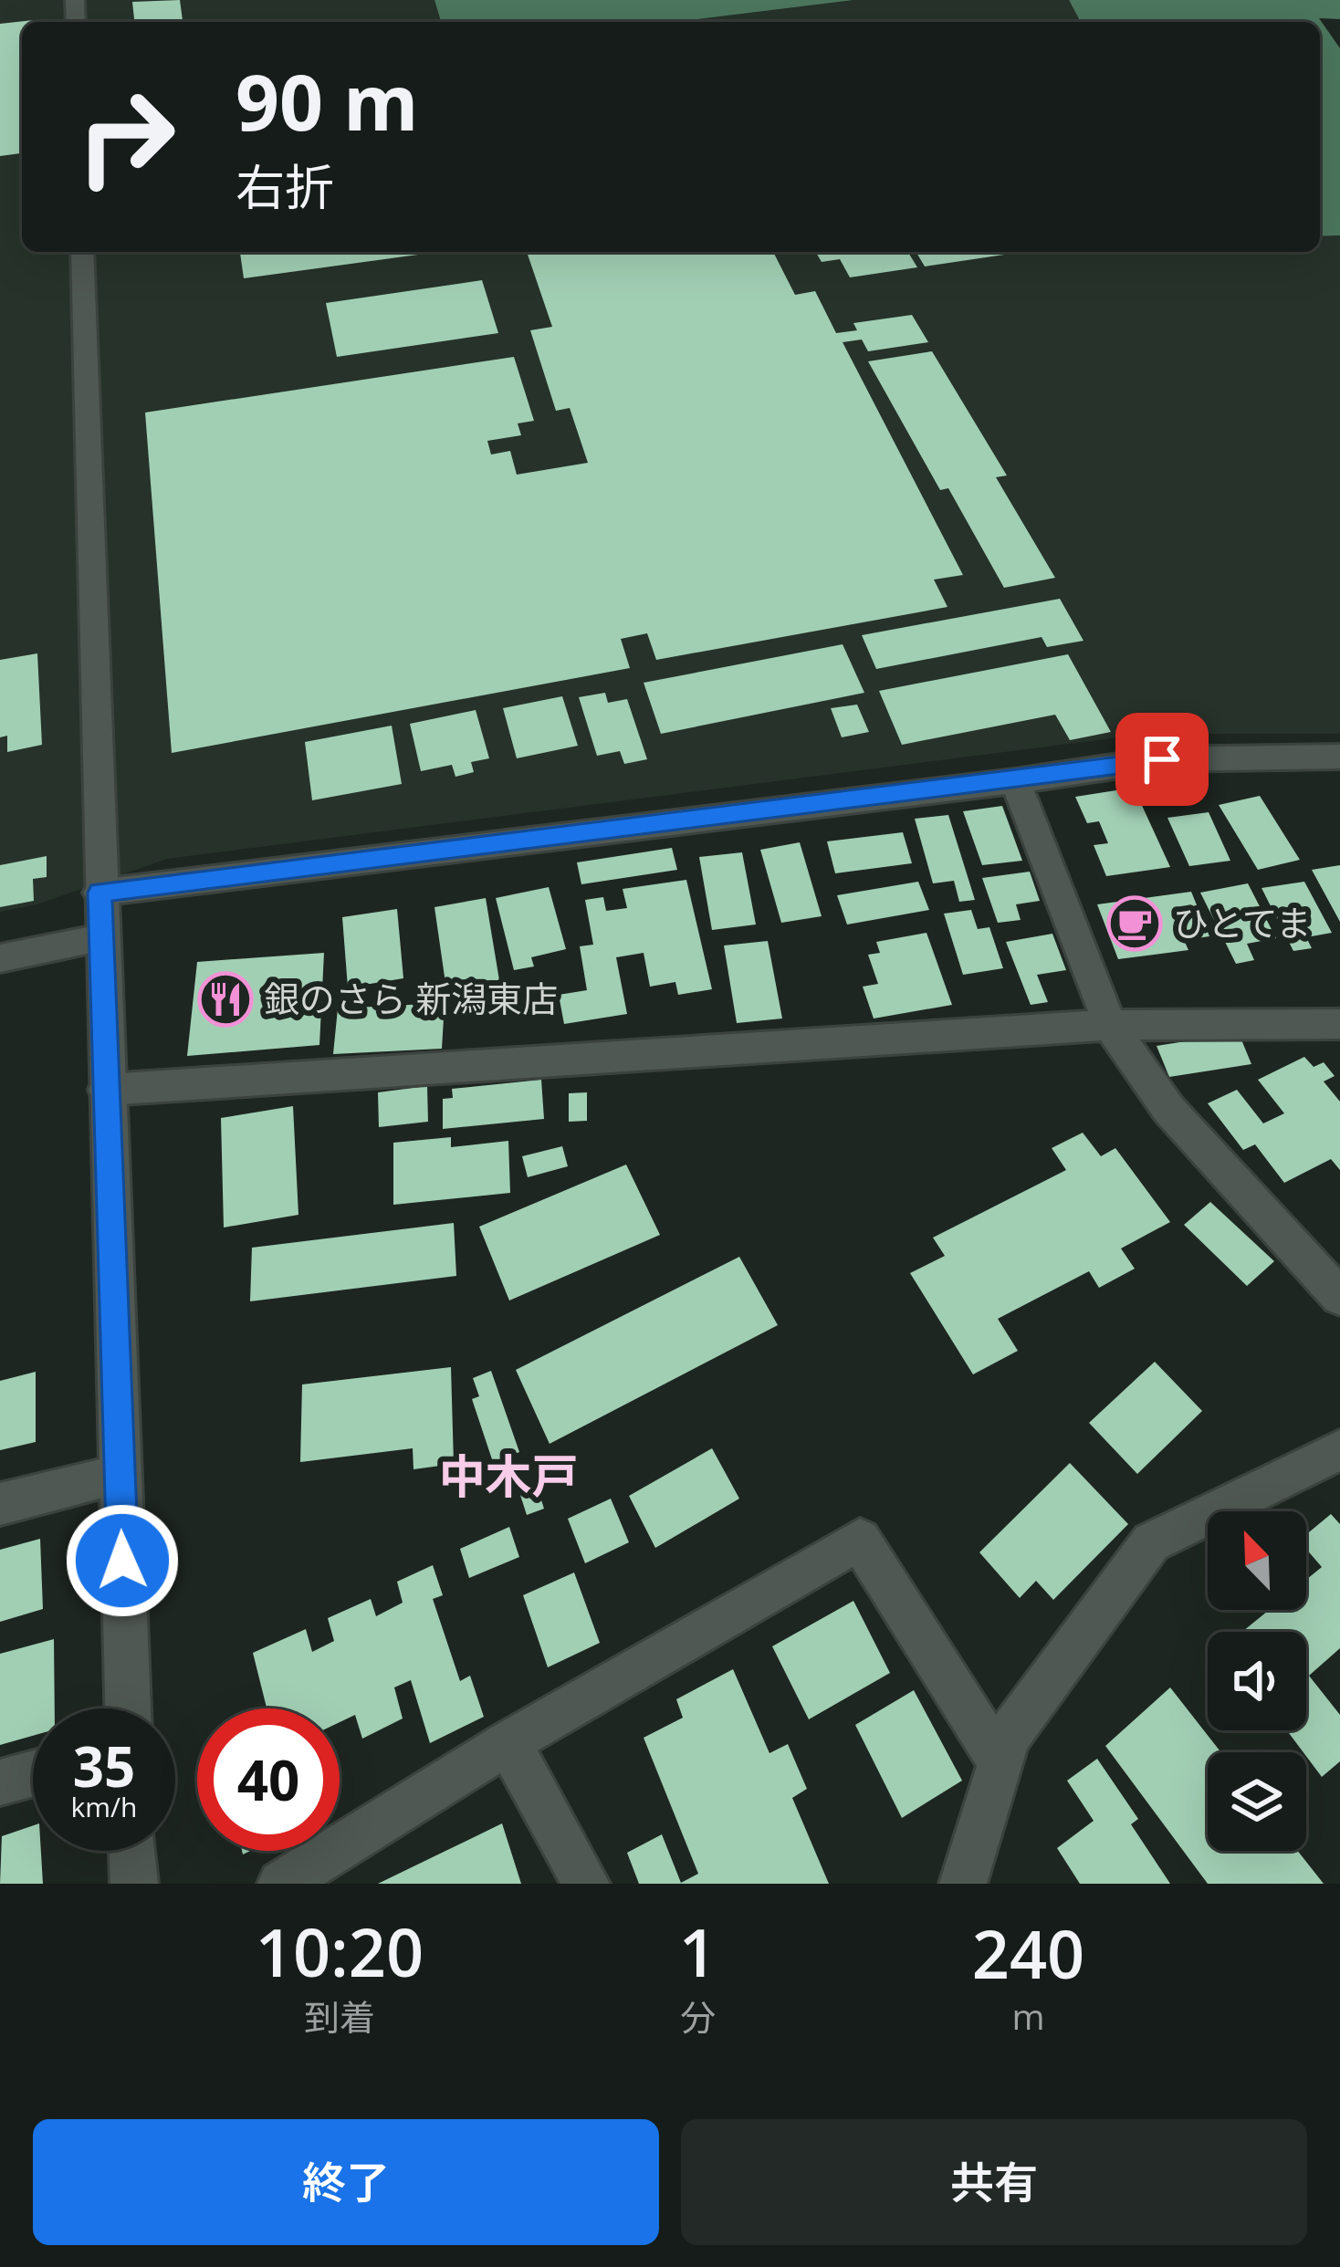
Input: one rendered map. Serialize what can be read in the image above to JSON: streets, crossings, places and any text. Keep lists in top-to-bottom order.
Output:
{
  "districts": ["中木戸"],
  "places": {
    "cafe": ["ひとてま"],
    "restaurant": ["銀のさら 新潟東店"]
  },
  "north": "top left",
  "page": {
    "turn": ["90 m", "右折"],
    "speed": "35 km/h",
    "limit": "40",
    "eta": [
      "10:20",
      "到着",
      "1",
      "分",
      "240",
      "m"
    ],
    "buttons": ["終了", "共有"]
  }
}
